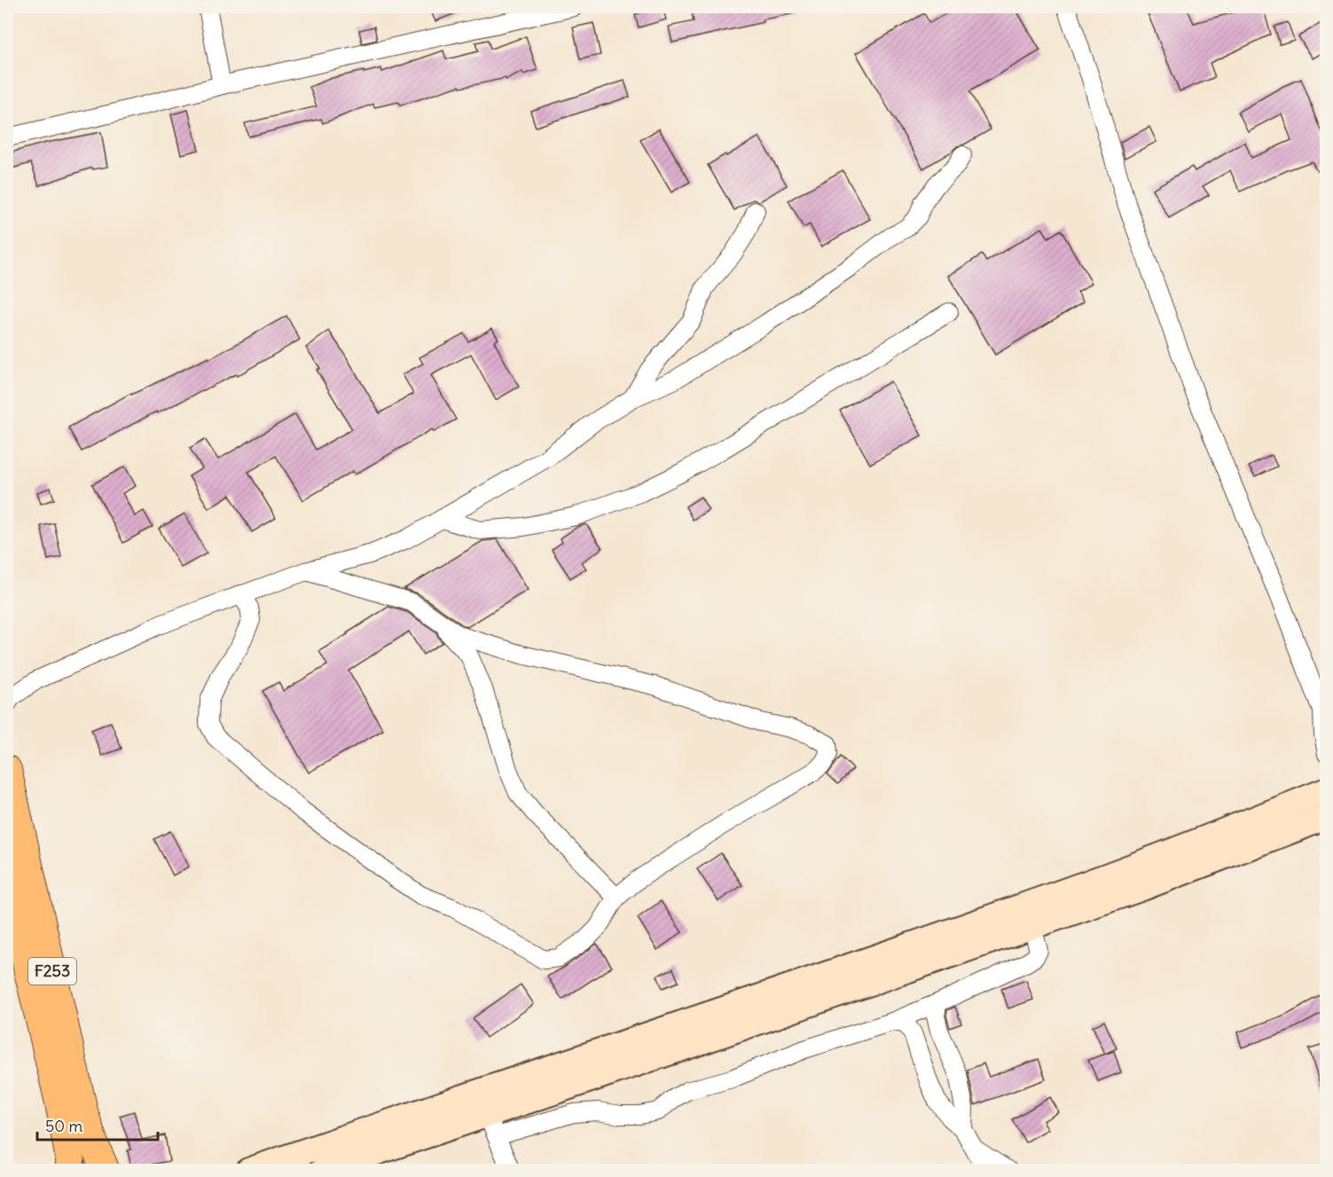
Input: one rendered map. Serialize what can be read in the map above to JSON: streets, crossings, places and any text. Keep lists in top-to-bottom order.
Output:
{
  "streets": {
    "main road": ["F253"]
  },
  "scale_bar": "50 m"
}
